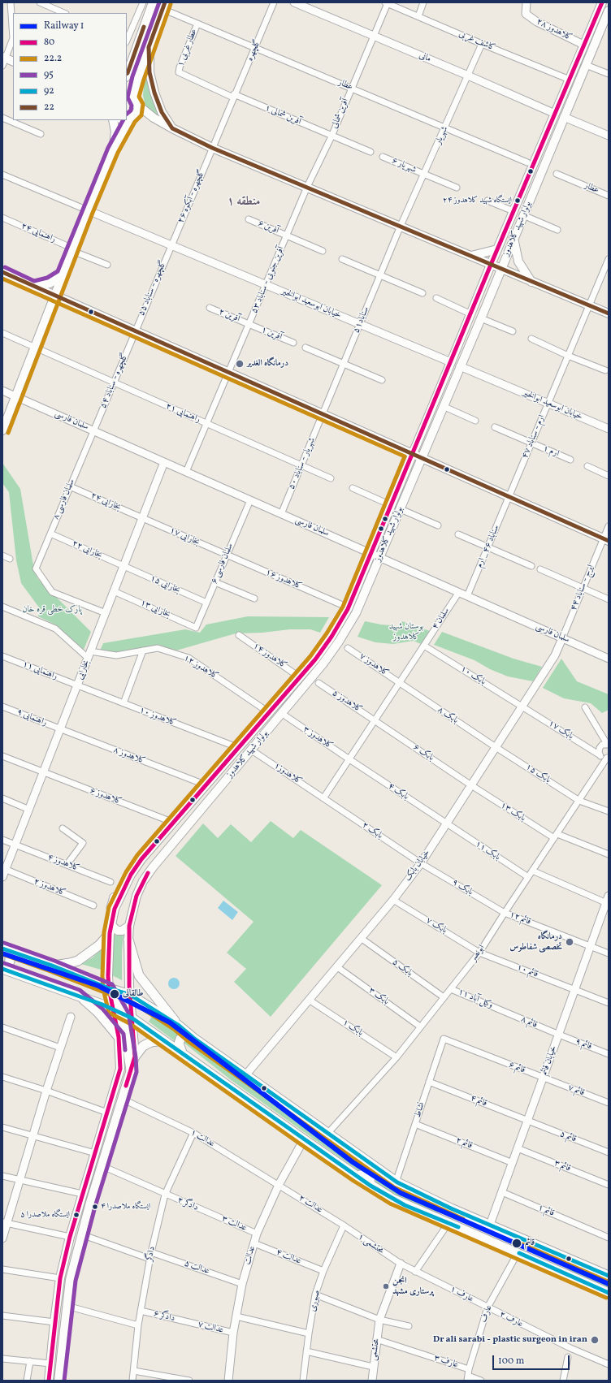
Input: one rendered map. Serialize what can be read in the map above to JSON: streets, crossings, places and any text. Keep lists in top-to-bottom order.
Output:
{
  "streets": {
    "main road": ["بولوار شهید کلاهدوز"],
    "street": [
      "کلاهدوز ۲۸",
      "کاشف غربی",
      "عطار غربی ۱",
      "گلچهره",
      "مانی",
      "عطار",
      "آفرین شمالی",
      "آفرين شمالى ١",
      "شهریار",
      "شهریار ۶",
      "گلچهره - آبکوه ۲۶",
      "آفرین ۶",
      "راهنمایی ۲۴",
      "آفرین جنوبی - سناباد ۵۳",
      "گلچهره - سناباد ۵۵",
      "خیابان ابوسعید ابوالخیر",
      "آفرین ۲",
      "سناباد۵۱",
      "آفرین ۱",
      "گلچهره - سناباد ۵۴",
      "راهنمایی ۲۱",
      "سلمان فارسی",
      "ارم - سناباد ۴۷",
      "ارم ۱",
      "شهریار - سناباد ۵۰",
      "سلمان فارسی ۸",
      "بخارایی ۲۴",
      "بخارایی ۱۷",
      "سناباد ۴۶_ ارم",
      "بخارایی ۲۲",
      "سلمان فارسی ۶",
      "کلاهدوز ۱۶",
      "بخارایی ۱۵",
      "ایرج - سناباد ۴۴",
      "بخارایی ۱۳",
      "سلمان ۴",
      "کلاهدوز ۱۴",
      "کلاهدوز ۷",
      "کلاهدوز ۱۲",
      "بخارایی",
      "راهنمایی ۱۱",
      "بابک ۱۰",
      "کلاهدوز ۵",
      "بابک ۸",
      "کلاهدوز ۱۰",
      "راهنمایی ۹",
      "بابک ۱۷",
      "کلاهدوز ۳",
      "بابک ۶",
      "کلاهدوز ۸",
      "کلاهدوز۱",
      "بابک ۱۵",
      "بابک ۴",
      "کلاهدوز ۶",
      "بابک ۱۳",
      "بابک ۲",
      "بابک ۱۱",
      "کلاهدوز ۴",
      "خیابان بابک",
      "کلاهدوز ۲",
      "بابک ۹",
      "قائم ۱۲",
      "بابک ۷",
      "ابونصر",
      "بابک ۵",
      "قائم ۱۰",
      "بابک ۳",
      "وکیل آباد ۱۱",
      "قائم ۸",
      "بابک ۱",
      "قائم ۹",
      "خیابان قائم",
      "قائم ۶",
      "قائم ۷",
      "قائم ۴",
      "نشاط",
      "قائم ۵",
      "عدالت ۱",
      "قائم ۲",
      "قائم ۳",
      "دادگر ۲",
      "عدالت ۲",
      "قائم ۱",
      "عدالت ۳",
      "محتشمی ۱",
      "دادگر",
      "عدالت",
      "عدالت ۴",
      "عدالت ۵",
      "عارف ۱",
      "صبوری",
      "عارف",
      "دادگر ۶",
      "عارف ۲",
      "عدالت ۷",
      "محتشمی",
      "عارف ۳"
    ]
  },
  "crossings": [
    ["کلاهدوز ۲۸", "بولوار شهید کلاهدوز"],
    ["کاشف غربی", "آفرین شمالی"],
    ["کاشف غربی", "شهریار"],
    ["کاشف غربی", "بولوار شهید کلاهدوز"],
    ["عطار غربی ۱", "عطار"],
    ["عطار غربی ۱", "آفرين شمالى ١"],
    ["گلچهره", "عطار"],
    ["گلچهره", "آفرين شمالى ١"],
    ["گلچهره", "گلچهره - آبکوه ۲۶"],
    ["مانی", "آفرین شمالی"],
    ["مانی", "شهریار"],
    ["مانی", "بولوار شهید کلاهدوز"],
    ["عطار", "آفرین شمالی"],
    ["عطار", "شهریار"],
    ["آفرین شمالی", "آفرين شمالى ١"],
    ["آفرین شمالی", "آفرین جنوبی - سناباد ۵۳"],
    ["شهریار", "شهریار ۶"],
    ["شهریار", "سناباد۵۱"],
    ["گلچهره - آبکوه ۲۶", "گلچهره - سناباد ۵۵"],
    ["گلچهره - آبکوه ۲۶", "خیابان ابوسعید ابوالخیر"],
    ["آفرین ۶", "آفرین جنوبی - سناباد ۵۳"],
    ["بولوار شهید کلاهدوز", "خیابان ابوسعید ابوالخیر"],
    ["بولوار شهید کلاهدوز", "سلمان فارسی"],
    ["بولوار شهید کلاهدوز", "کلاهدوز ۱۴"],
    ["بولوار شهید کلاهدوز", "کلاهدوز ۱۰"],
    ["بولوار شهید کلاهدوز", "کلاهدوز۱"],
    ["آفرین جنوبی - سناباد ۵۳", "خیابان ابوسعید ابوالخیر"],
    ["آفرین جنوبی - سناباد ۵۳", "آفرین ۲"],
    ["آفرین جنوبی - سناباد ۵۳", "آفرین ۱"],
    ["آفرین جنوبی - سناباد ۵۳", "راهنمایی ۲۱"],
    ["آفرین جنوبی - سناباد ۵۳", "سلمان فارسی"],
    ["گلچهره - سناباد ۵۵", "خیابان ابوسعید ابوالخیر"],
    ["گلچهره - سناباد ۵۵", "گلچهره - سناباد ۵۴"],
    ["خیابان ابوسعید ابوالخیر", "سناباد۵۱"],
    ["خیابان ابوسعید ابوالخیر", "ارم - سناباد ۴۷"],
    ["آفرین ۲", "آفرین ۱"],
    ["سناباد۵۱", "شهریار - سناباد ۵۰"],
    ["گلچهره - سناباد ۵۴", "راهنمایی ۲۱"],
    ["گلچهره - سناباد ۵۴", "سلمان فارسی"],
    ["گلچهره - سناباد ۵۴", "سلمان فارسی ۸"],
    ["راهنمایی ۲۱", "شهریار - سناباد ۵۰"],
    ["سلمان فارسی", "شهریار - سناباد ۵۰"],
    ["سلمان فارسی", "سلمان فارسی ۸"],
    ["سلمان فارسی", "سناباد ۴۶_ ارم"],
    ["سلمان فارسی", "سلمان فارسی ۶"],
    ["سلمان فارسی", "ایرج - سناباد ۴۴"],
    ["سلمان فارسی", "سلمان ۴"],
    ["سلمان فارسی", "بخارایی"],
    ["سلمان فارسی", "خیابان بابک"],
    ["ارم - سناباد ۴۷", "ارم ۱"],
    ["ارم - سناباد ۴۷", "سناباد ۴۶_ ارم"],
    ["سلمان فارسی ۸", "بخارایی ۲۴"],
    ["سلمان فارسی ۸", "بخارایی ۲۲"],
    ["سلمان فارسی ۸", "بخارایی"],
    ["بخارایی ۲۴", "بخارایی ۱۷"],
    ["بخارایی ۲۴", "بخارایی"],
    ["بخارایی ۱۷", "سلمان فارسی ۶"],
    ["بخارایی ۱۷", "کلاهدوز ۱۶"],
    ["بخارایی ۱۷", "بخارایی"],
    ["بخارایی ۲۲", "بخارایی ۱۵"],
    ["بخارایی ۲۲", "بخارایی"],
    ["سلمان فارسی ۶", "کلاهدوز ۱۶"],
    ["سلمان فارسی ۶", "بخارایی ۱۵"],
    ["سلمان فارسی ۶", "بخارایی ۱۳"],
    ["بخارایی ۱۵", "بخارایی"],
    ["ایرج - سناباد ۴۴", "خیابان بابک"],
    ["بخارایی ۱۳", "بخارایی"],
    ["سلمان ۴", "کلاهدوز ۷"],
    ["سلمان ۴", "بابک ۱۰"],
    ["سلمان ۴", "کلاهدوز ۵"],
    ["سلمان ۴", "بابک ۸"],
    ["سلمان ۴", "کلاهدوز ۳"],
    ["سلمان ۴", "بابک ۶"],
    ["سلمان ۴", "کلاهدوز۱"],
    ["سلمان ۴", "بابک ۴"],
    ["سلمان ۴", "بابک ۲"],
    ["کلاهدوز ۷", "بابک ۸"],
    ["کلاهدوز ۱۲", "بخارایی"],
    ["بخارایی", "راهنمایی ۱۱"],
    ["بخارایی", "کلاهدوز ۱۰"],
    ["بخارایی", "راهنمایی ۹"],
    ["بخارایی", "کلاهدوز ۸"],
    ["بخارایی", "کلاهدوز ۶"],
    ["بخارایی", "کلاهدوز ۴"],
    ["بخارایی", "کلاهدوز ۲"],
    ["راهنمایی ۱۱", "کلاهدوز ۱۰"],
    ["بابک ۱۰", "بابک ۱۷"],
    ["بابک ۱۰", "خیابان بابک"],
    ["کلاهدوز ۵", "بابک ۶"],
    ["بابک ۸", "بابک ۱۵"],
    ["بابک ۸", "خیابان بابک"],
    ["راهنمایی ۹", "کلاهدوز ۸"],
    ["بابک ۱۷", "خیابان بابک"],
    ["بابک ۱۷", "ابونصر"],
    ["کلاهدوز ۳", "بابک ۴"],
    ["بابک ۶", "بابک ۱۳"],
    ["بابک ۶", "خیابان بابک"],
    ["کلاهدوز۱", "بابک ۲"],
    ["بابک ۱۵", "خیابان بابک"],
    ["بابک ۱۵", "ابونصر"],
    ["بابک ۴", "بابک ۱۱"],
    ["بابک ۴", "خیابان بابک"],
    ["بابک ۱۳", "خیابان بابک"],
    ["بابک ۱۳", "ابونصر"],
    ["بابک ۲", "خیابان بابک"],
    ["بابک ۲", "بابک ۹"],
    ["بابک ۱۱", "خیابان بابک"],
    ["بابک ۱۱", "ابونصر"],
    ["خیابان بابک", "بابک ۹"],
    ["خیابان بابک", "بابک ۷"],
    ["خیابان بابک", "بابک ۵"],
    ["خیابان بابک", "بابک ۳"],
    ["خیابان بابک", "بابک ۱"],
    ["بابک ۹", "قائم ۱۲"],
    ["بابک ۹", "ابونصر"],
    ["قائم ۱۲", "ابونصر"],
    ["قائم ۱۲", "خیابان قائم"],
    ["بابک ۷", "ابونصر"],
    ["بابک ۷", "قائم ۱۰"],
    ["ابونصر", "بابک ۵"],
    ["ابونصر", "قائم ۱۰"],
    ["ابونصر", "بابک ۳"],
    ["ابونصر", "وکیل آباد ۱۱"],
    ["ابونصر", "بابک ۱"],
    ["قائم ۱۰", "خیابان قائم"],
    ["وکیل آباد ۱۱", "قائم ۸"],
    ["قائم ۸", "قائم ۹"],
    ["قائم ۸", "خیابان قائم"],
    ["قائم ۹", "خیابان قائم"],
    ["خیابان قائم", "قائم ۶"],
    ["خیابان قائم", "قائم ۷"],
    ["خیابان قائم", "قائم ۴"],
    ["خیابان قائم", "قائم ۵"],
    ["خیابان قائم", "قائم ۲"],
    ["خیابان قائم", "قائم ۳"],
    ["خیابان قائم", "قائم ۱"],
    ["قائم ۶", "قائم ۷"],
    ["قائم ۶", "نشاط"],
    ["قائم ۴", "نشاط"],
    ["قائم ۴", "قائم ۵"],
    ["نشاط", "قائم ۲"],
    ["عدالت ۱", "عدالت ۲"],
    ["عدالت ۱", "دادگر"],
    ["عدالت ۱", "عدالت"],
    ["دادگر ۲", "عدالت ۳"],
    ["دادگر ۲", "دادگر"],
    ["عدالت ۲", "محتشمی ۱"],
    ["عدالت ۲", "عدالت"],
    ["عدالت ۲", "صبوری"],
    ["عدالت ۳", "عدالت"],
    ["محتشمی ۱", "عارف ۱"],
    ["محتشمی ۱", "صبوری"],
    ["محتشمی ۱", "محتشمی"],
    ["دادگر", "عدالت ۵"],
    ["دادگر", "دادگر ۶"],
    ["عدالت", "عدالت ۴"],
    ["عدالت", "عدالت ۵"],
    ["عدالت", "عدالت ۷"],
    ["عدالت ۴", "صبوری"],
    ["عارف ۱", "عارف"],
    ["عارف ۱", "عارف ۲"],
    ["عارف ۱", "محتشمی"],
    ["عارف", "عارف ۲"],
    ["عارف", "عارف ۳"],
    ["دادگر ۶", "عدالت ۷"],
    ["محتشمی", "عارف ۳"]
  ],
  "districts": ["منطقه ۱"],
  "parks": ["پارک خطی قره خان", "بوستان شهید کلاهدوز"],
  "places": [
    "ایستگاه شهید کلاهدوز ۲۴",
    "درمانگاه الغدیر",
    "درمانگاه تخصصی شفاطوس",
    "طالقانی",
    "ایستگاه ملاصدرا ۴",
    "ایستگاه ملاصدرا ۵",
    "قائم",
    "انجمن پرستاری مشهد",
    "Dr ali sarabi - plastic surgeon in iran"
  ],
  "lines": [
    "transit line 80",
    "transit line 95",
    "transit line 22",
    "transit line 22.2",
    "transit line 92",
    "rail line 1"
  ],
  "legend": [
    "Railway 1",
    "80",
    "22.2",
    "95",
    "92",
    "22"
  ],
  "scale_bar": "100 m"
}
